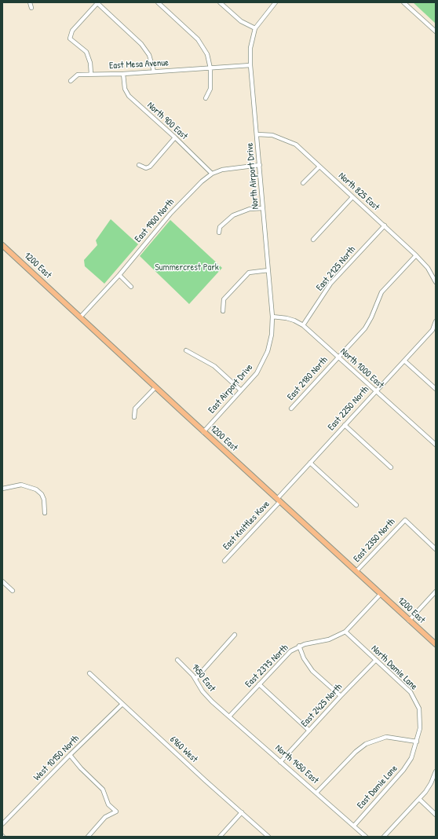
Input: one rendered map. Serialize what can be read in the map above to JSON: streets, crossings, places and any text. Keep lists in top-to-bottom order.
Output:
{
  "streets": {
    "main road": ["1200 East"],
    "street": [
      "East Mesa Avenue",
      "North 900 East",
      "North Airport Drive",
      "North 825 East",
      "East 1900 North",
      "East 2125 North",
      "North 1000 East",
      "East 2180 North",
      "East Airport Drive",
      "East 2250 North",
      "East Knittles Kove",
      "East 2350 North",
      "East 2375 North",
      "North Damie Lane",
      "1450 East",
      "East 2425 North",
      "6960 West",
      "West 10150 North",
      "North 1450 East",
      "East Damie Lane"
    ]
  },
  "crossings": [
    ["East Mesa Avenue", "North 900 East"],
    ["East Mesa Avenue", "North Airport Drive"],
    ["North 900 East", "East 1900 North"],
    ["North Airport Drive", "North 825 East"],
    ["North Airport Drive", "East 1900 North"],
    ["North Airport Drive", "North 1000 East"],
    ["North Airport Drive", "East Airport Drive"],
    ["North 825 East", "East 2125 North"],
    ["North 825 East", "East 2180 North"],
    ["East 1900 North", "1200 East"],
    ["1200 East", "East Airport Drive"],
    ["1200 East", "East 2250 North"],
    ["1200 East", "East Knittles Kove"],
    ["1200 East", "East 2350 North"],
    ["1200 East", "East 2375 North"],
    ["East 2125 North", "North 1000 East"],
    ["North 1000 East", "East 2180 North"],
    ["North 1000 East", "East Airport Drive"],
    ["North 1000 East", "East 2250 North"],
    ["East 2250 North", "East Knittles Kove"],
    ["East 2375 North", "North Damie Lane"],
    ["East 2375 North", "North 1450 East"],
    ["North Damie Lane", "East 2425 North"],
    ["North Damie Lane", "East Damie Lane"],
    ["1450 East", "North 1450 East"],
    ["East 2425 North", "North 1450 East"],
    ["6960 West", "West 10150 North"],
    ["North 1450 East", "East Damie Lane"]
  ],
  "parks": ["Summercrest Park"]
}
